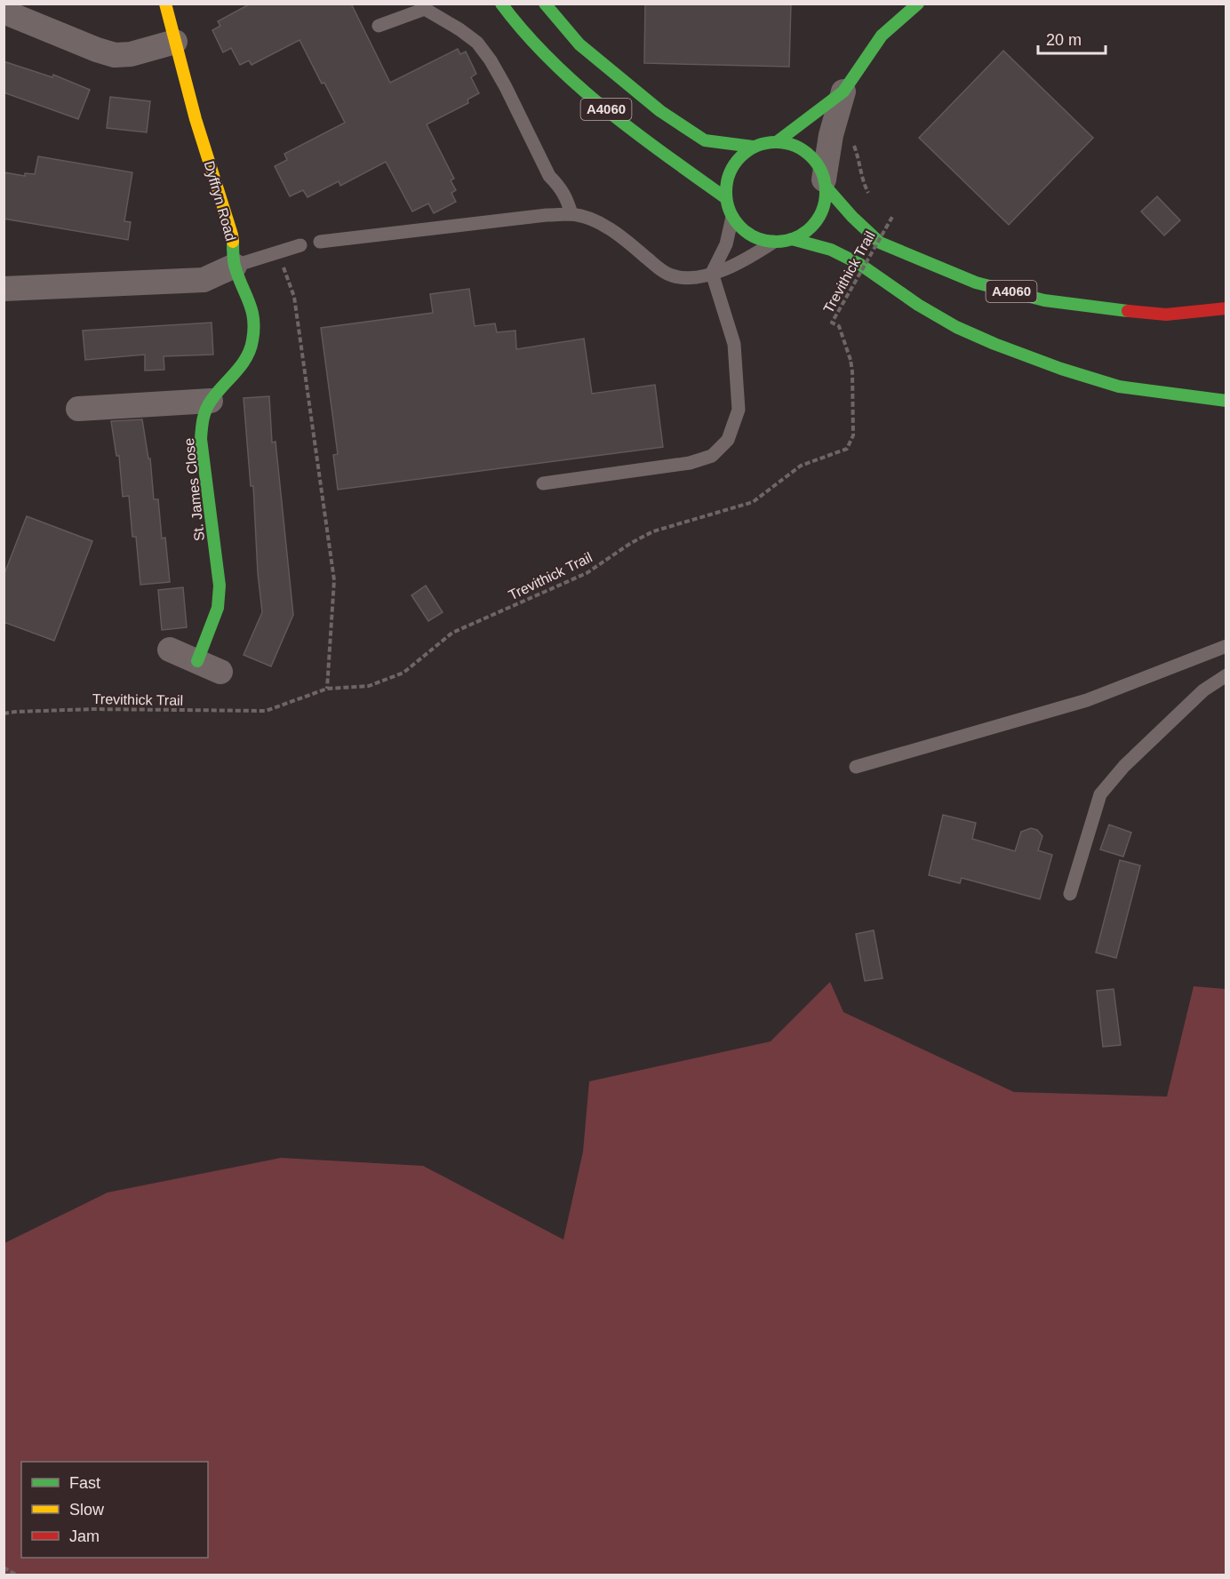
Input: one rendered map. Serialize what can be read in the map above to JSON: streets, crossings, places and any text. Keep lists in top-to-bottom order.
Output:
{
  "streets": {
    "main road": ["A4060", "Dyffryn Road", "St. James Close"],
    "path": ["Trevithick Trail"]
  },
  "crossings": [
    ["Dyffryn Road", "St. James Close"]
  ],
  "legend": ["Fast", "Slow", "Jam"],
  "scale_bar": "20 m"
}
